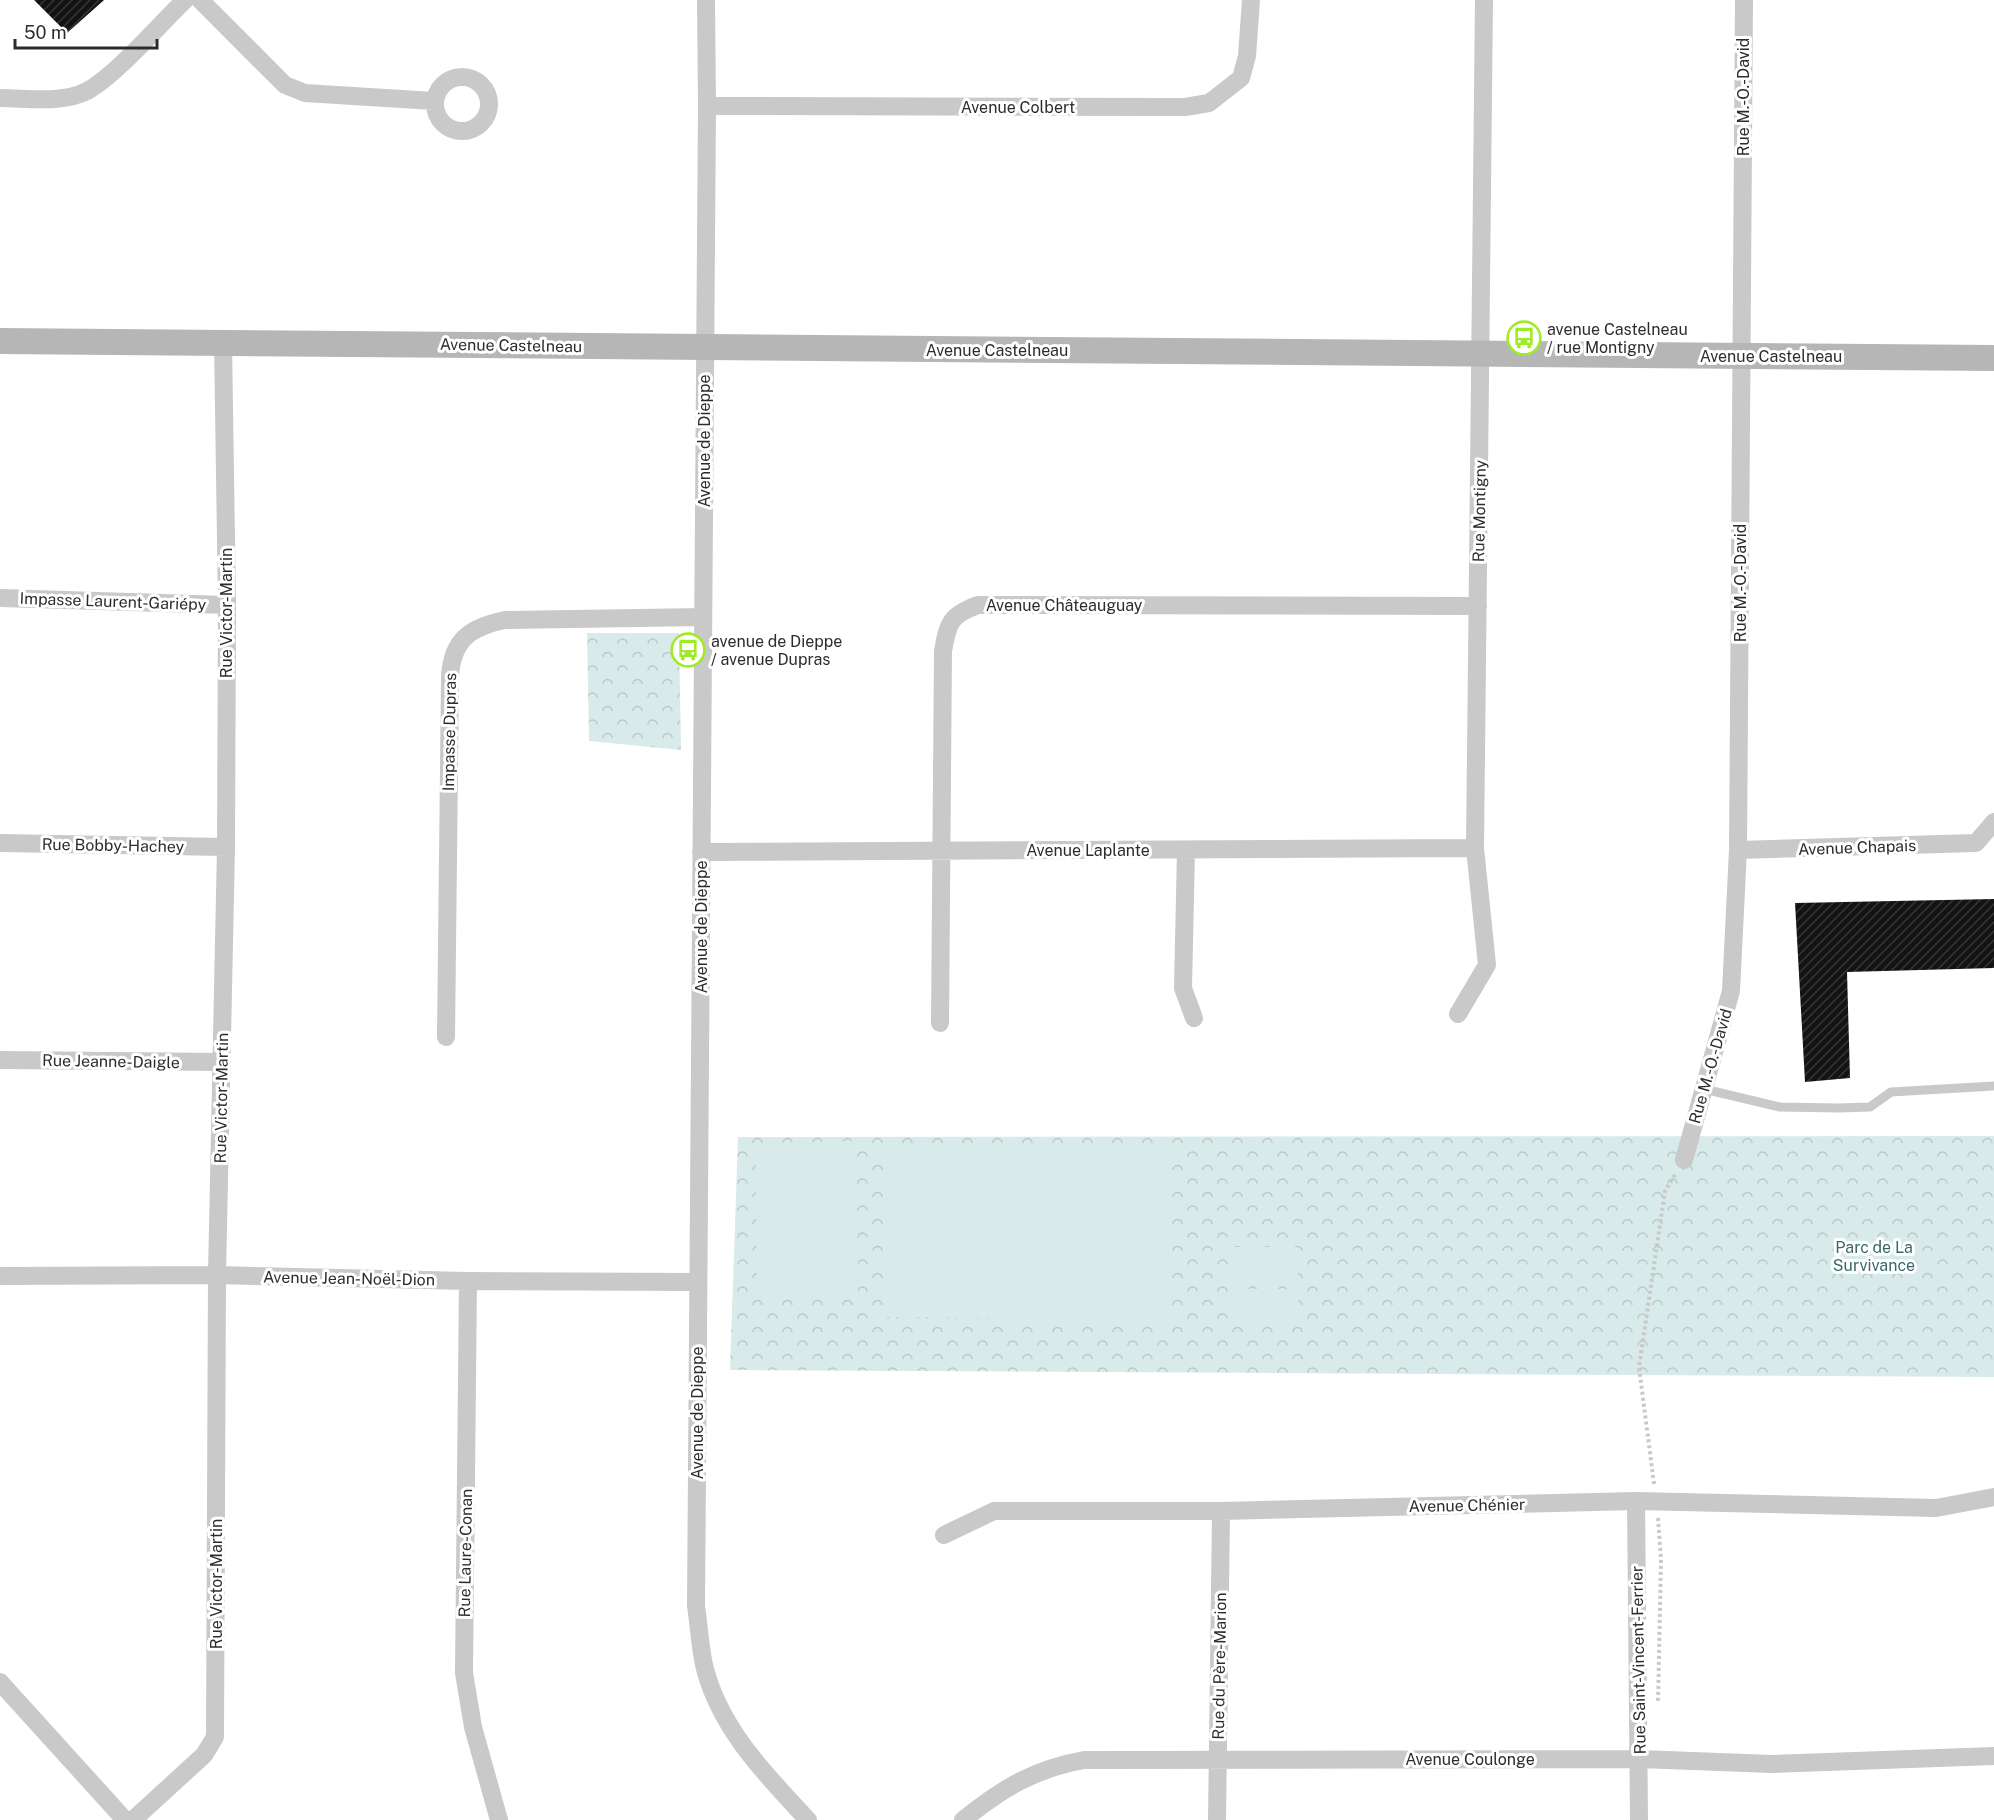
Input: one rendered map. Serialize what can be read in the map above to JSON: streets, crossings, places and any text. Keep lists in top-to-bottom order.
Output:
{
  "streets": {
    "street": [
      "Rue M.-O.-David",
      "Avenue Colbert",
      "Avenue Castelneau",
      "Avenue de Dieppe",
      "Rue Montigny",
      "Impasse Laurent-Gariépy",
      "Avenue Châteauguay",
      "Rue Victor-Martin",
      "Impasse Dupras",
      "Rue Bobby-Hachey",
      "Avenue Chapais",
      "Avenue Laplante",
      "Rue Jeanne-Daigle",
      "Avenue Jean-Noël-Dion",
      "Avenue Chénier",
      "Rue Laure-Conan",
      "Rue Saint-Vincent-Ferrier",
      "Rue du Père-Marion",
      "Avenue Coulonge"
    ]
  },
  "crossings": [
    ["Rue M.-O.-David", "Avenue Castelneau"],
    ["Rue M.-O.-David", "Avenue Chapais"],
    ["Avenue Colbert", "Avenue de Dieppe"],
    ["Avenue Castelneau", "Avenue de Dieppe"],
    ["Avenue Castelneau", "Rue Montigny"],
    ["Avenue Castelneau", "Rue Victor-Martin"],
    ["Avenue de Dieppe", "Impasse Dupras"],
    ["Avenue de Dieppe", "Avenue Laplante"],
    ["Avenue de Dieppe", "Avenue Jean-Noël-Dion"],
    ["Rue Montigny", "Avenue Châteauguay"],
    ["Rue Montigny", "Avenue Laplante"],
    ["Impasse Laurent-Gariépy", "Rue Victor-Martin"],
    ["Avenue Châteauguay", "Avenue Laplante"],
    ["Rue Victor-Martin", "Rue Bobby-Hachey"],
    ["Rue Victor-Martin", "Rue Jeanne-Daigle"],
    ["Rue Victor-Martin", "Avenue Jean-Noël-Dion"],
    ["Avenue Jean-Noël-Dion", "Rue Laure-Conan"],
    ["Avenue Chénier", "Rue Saint-Vincent-Ferrier"],
    ["Avenue Chénier", "Rue du Père-Marion"],
    ["Rue Saint-Vincent-Ferrier", "Avenue Coulonge"],
    ["Rue du Père-Marion", "Avenue Coulonge"]
  ],
  "parks": ["Parc de La Survivance"],
  "places": {
    "bus stop": ["avenue Castelneau / rue Montigny", "avenue de Dieppe / avenue Dupras"]
  },
  "scale_bar": "50 m"
}
